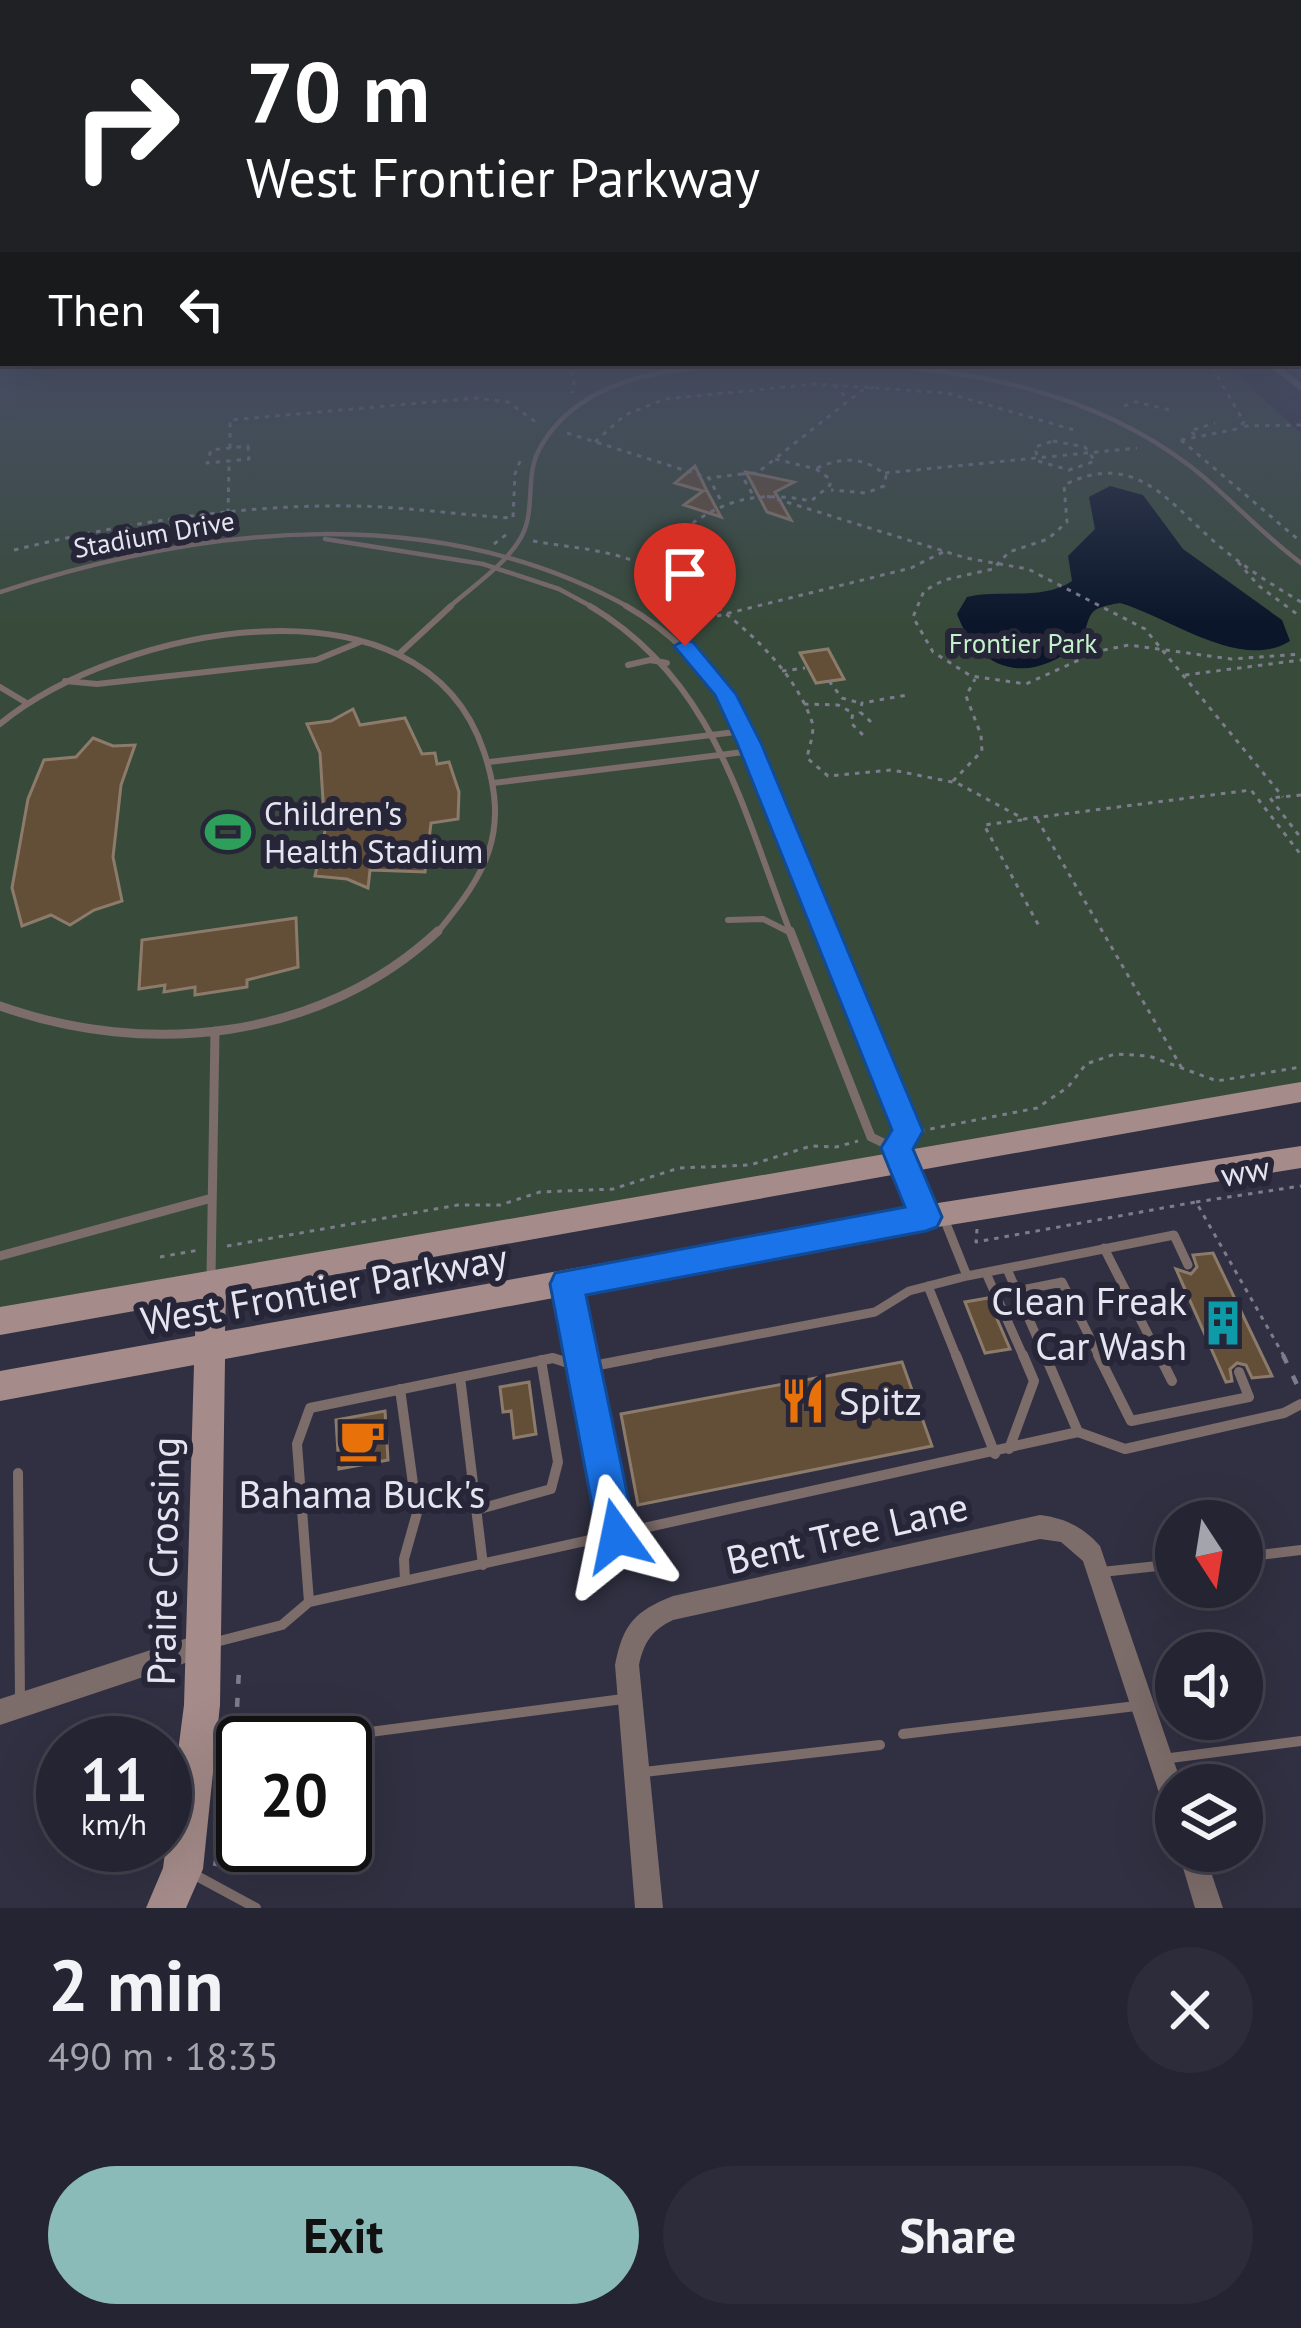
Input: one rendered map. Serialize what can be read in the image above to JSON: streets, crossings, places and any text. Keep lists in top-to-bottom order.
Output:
{
  "streets": {
    "street": ["West Frontier Parkway", "Bent Tree Lane", "Praire Crossing"],
    "lane": ["Stadium Drive"],
    "path": ["ww"]
  },
  "crossings": [
    ["ww", "West Frontier Parkway"],
    ["West Frontier Parkway", "Praire Crossing"]
  ],
  "parks": ["Frontier Park"],
  "places": {
    "sports": ["Children's Health Stadium"],
    "building": ["Clean Freak Car Wash"],
    "restaurant": ["Spitz"],
    "cafe": ["Bahama Buck's"]
  },
  "north": "bottom",
  "page": {
    "turn": ["70 m", "West Frontier Parkway"],
    "then": "Then",
    "speed": "11 km/h",
    "limit": "20",
    "heading": ["2 min", "490 m · 18:35"],
    "buttons": ["Exit", "Share"]
  }
}
